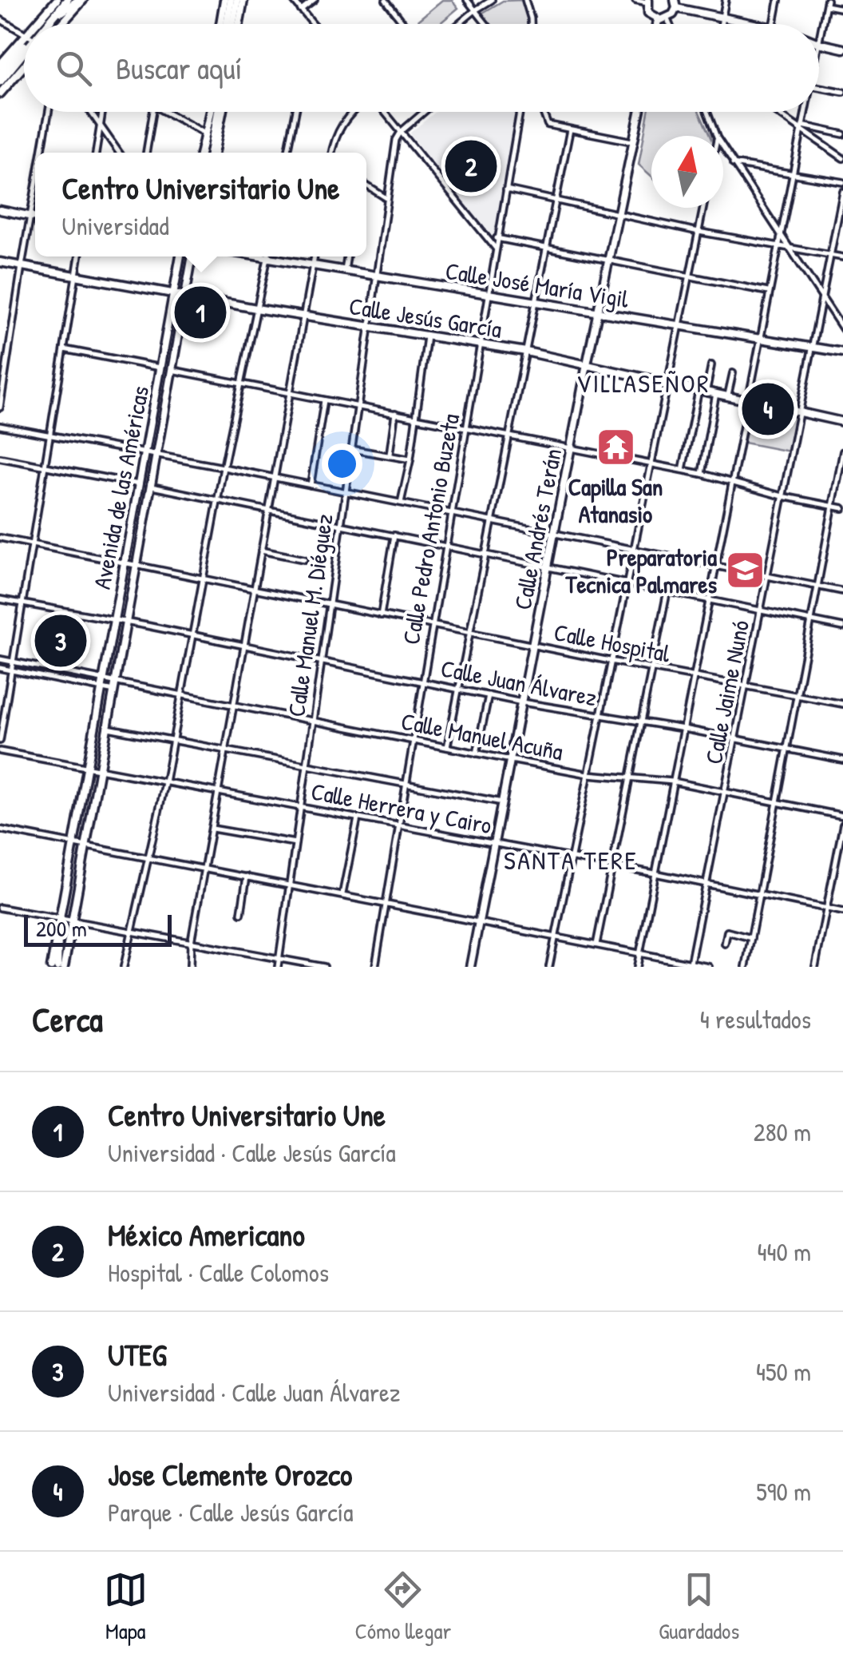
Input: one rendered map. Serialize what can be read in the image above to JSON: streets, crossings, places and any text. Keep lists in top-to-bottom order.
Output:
{
  "streets": {
    "street": [
      "Calle José María Vigil",
      "Calle Jesús García",
      "Avenida de las Américas",
      "Calle Pedro Antonio Buzeta",
      "Calle Andrés Terán",
      "Calle Manuel M. Diéguez",
      "Calle Hospital",
      "Calle Juan Álvarez",
      "Calle Jaime Nunó",
      "Calle Manuel Acuña",
      "Calle Herrera y Cairo"
    ]
  },
  "crossings": [
    ["Calle José María Vigil", "Calle Pedro Antonio Buzeta"],
    ["Calle José María Vigil", "Calle Andrés Terán"],
    ["Calle José María Vigil", "Calle Manuel M. Diéguez"],
    ["Calle José María Vigil", "Calle Jaime Nunó"],
    ["Calle Jesús García", "Avenida de las Américas"],
    ["Calle Jesús García", "Calle Pedro Antonio Buzeta"],
    ["Calle Jesús García", "Calle Andrés Terán"],
    ["Calle Jesús García", "Calle Manuel M. Diéguez"],
    ["Calle Jesús García", "Calle Jaime Nunó"],
    ["Avenida de las Américas", "Calle Hospital"],
    ["Avenida de las Américas", "Calle Juan Álvarez"],
    ["Avenida de las Américas", "Calle Manuel Acuña"],
    ["Avenida de las Américas", "Calle Herrera y Cairo"],
    ["Calle Pedro Antonio Buzeta", "Calle Hospital"],
    ["Calle Pedro Antonio Buzeta", "Calle Juan Álvarez"],
    ["Calle Pedro Antonio Buzeta", "Calle Manuel Acuña"],
    ["Calle Pedro Antonio Buzeta", "Calle Herrera y Cairo"],
    ["Calle Andrés Terán", "Calle Hospital"],
    ["Calle Andrés Terán", "Calle Juan Álvarez"],
    ["Calle Andrés Terán", "Calle Manuel Acuña"],
    ["Calle Andrés Terán", "Calle Herrera y Cairo"],
    ["Calle Manuel M. Diéguez", "Calle Hospital"],
    ["Calle Manuel M. Diéguez", "Calle Juan Álvarez"],
    ["Calle Manuel M. Diéguez", "Calle Manuel Acuña"],
    ["Calle Manuel M. Diéguez", "Calle Herrera y Cairo"],
    ["Calle Hospital", "Calle Jaime Nunó"],
    ["Calle Juan Álvarez", "Calle Jaime Nunó"],
    ["Calle Jaime Nunó", "Calle Manuel Acuña"],
    ["Calle Jaime Nunó", "Calle Herrera y Cairo"]
  ],
  "districts": ["VILLASEÑOR", "SANTA TERE"],
  "places": {
    "temple": ["Capilla San Atanasio"],
    "school or university": ["Preparatoria Tecnica Palmares"]
  },
  "scale_bar": "200 m",
  "north": "top",
  "page": {
    "search": "Buscar aquí",
    "pins": [
      "2",
      "1",
      "4",
      "3"
    ],
    "popup": ["Centro Universitario Une", "Universidad"],
    "scale": "200 m",
    "heading": ["Cerca", "4 resultados"],
    "list": [
      {
        "mark": "1",
        "name": "Centro Universitario Une",
        "note": "Universidad · Calle Jesús García",
        "value": "280 m"
      },
      {
        "mark": "2",
        "name": "México Americano",
        "note": "Hospital · Calle Colomos",
        "value": "440 m"
      },
      {
        "mark": "3",
        "name": "UTEG",
        "note": "Universidad · Calle Juan Álvarez",
        "value": "450 m"
      },
      {
        "mark": "4",
        "name": "Jose Clemente Orozco",
        "note": "Parque · Calle Jesús García",
        "value": "590 m"
      }
    ],
    "nav": ["Mapa", "Cómo llegar", "Guardados"]
  }
}
